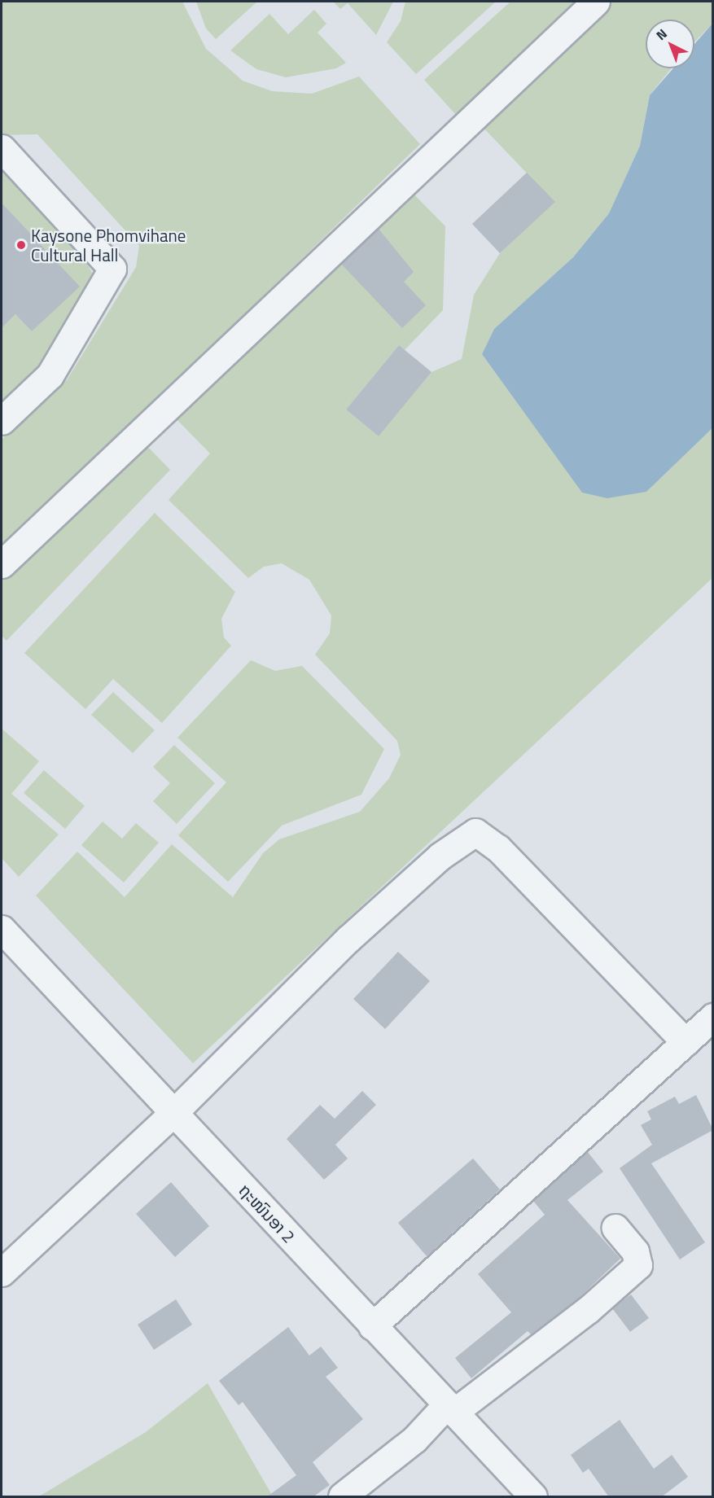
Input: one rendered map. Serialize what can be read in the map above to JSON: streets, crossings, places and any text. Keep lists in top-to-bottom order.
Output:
{
  "streets": {
    "street": ["ຖະໜົນອາ 2"]
  },
  "places": ["Kaysone Phomvihane Cultural Hall"],
  "north": "top left"
}
